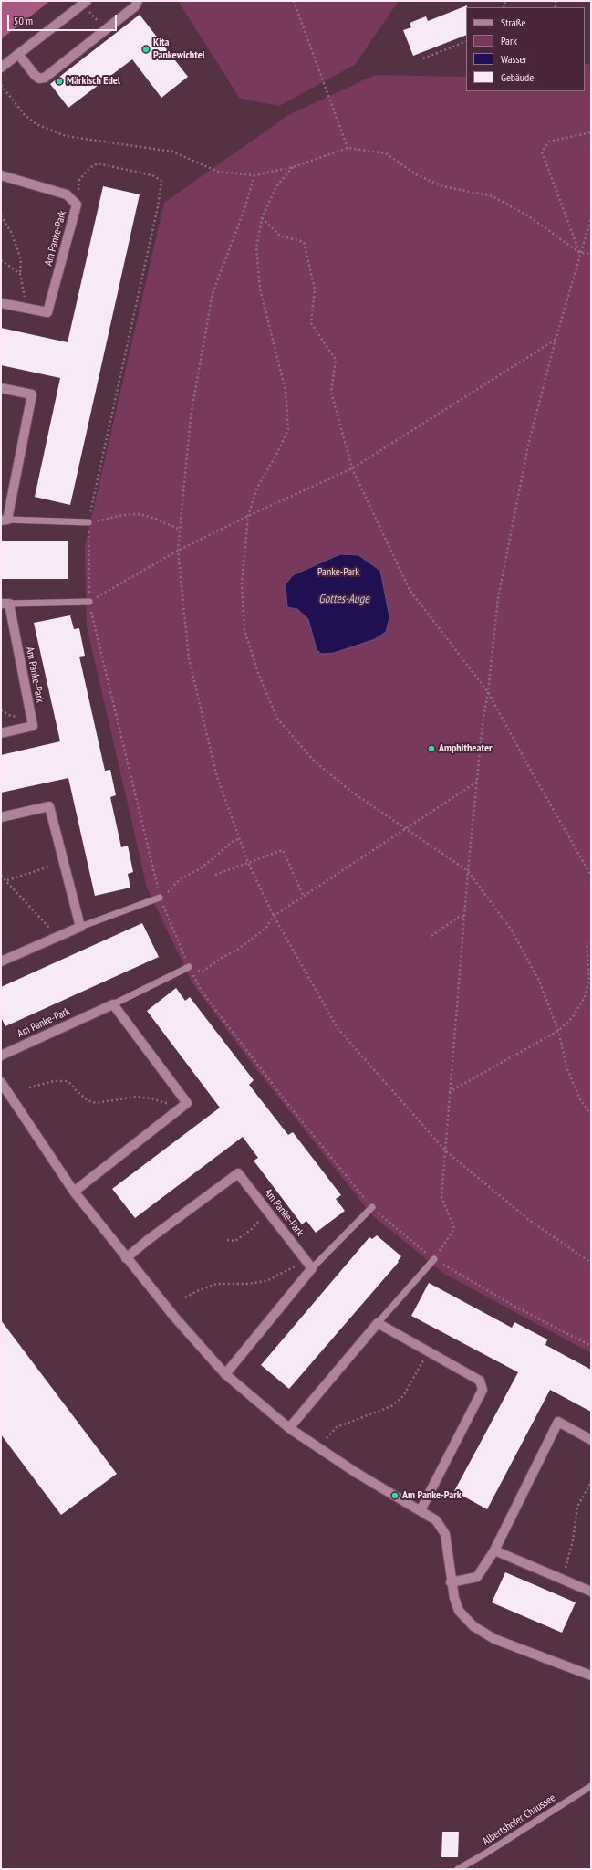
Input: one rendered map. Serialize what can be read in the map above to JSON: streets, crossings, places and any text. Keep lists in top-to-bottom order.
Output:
{
  "streets": {
    "street": ["Am Panke-Park"],
    "lane": ["Albertshofer Chaussee"]
  },
  "water": ["Gottes-Auge"],
  "parks": ["Panke-Park"],
  "places": [
    "Kita Pankewichtel",
    "Märkisch Edel",
    "Amphitheater",
    "Am Panke-Park"
  ],
  "legend": [
    "Straße",
    "Park",
    "Wasser",
    "Gebäude"
  ],
  "scale_bar": "50 m"
}
